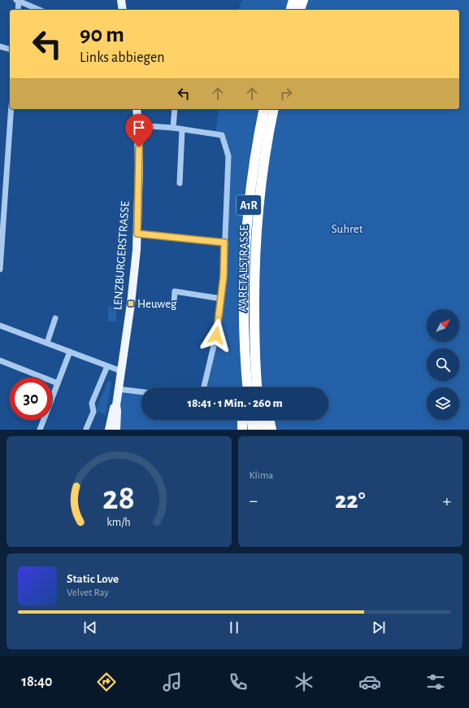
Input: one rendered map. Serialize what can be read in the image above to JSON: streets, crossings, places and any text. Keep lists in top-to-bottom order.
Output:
{
  "streets": {
    "highway": ["A1R", "AARETALSTRASSE"],
    "main road": ["LENZBURGERSTRASSE"]
  },
  "parks": ["Suhret"],
  "places": {
    "transit": ["Heuweg"]
  },
  "north": "top right",
  "page": {
    "turn": ["90 m", "Links abbiegen"],
    "limit": "30",
    "trip": "18:41 · 1 Min. · 260 m",
    "tile": "Klima",
    "heat": ["−", "22°", "+"],
    "song": ["Static Love", "Velvet Ray"],
    "tabs": "18:40",
    "gauge": ["28", "km/h"]
  }
}
